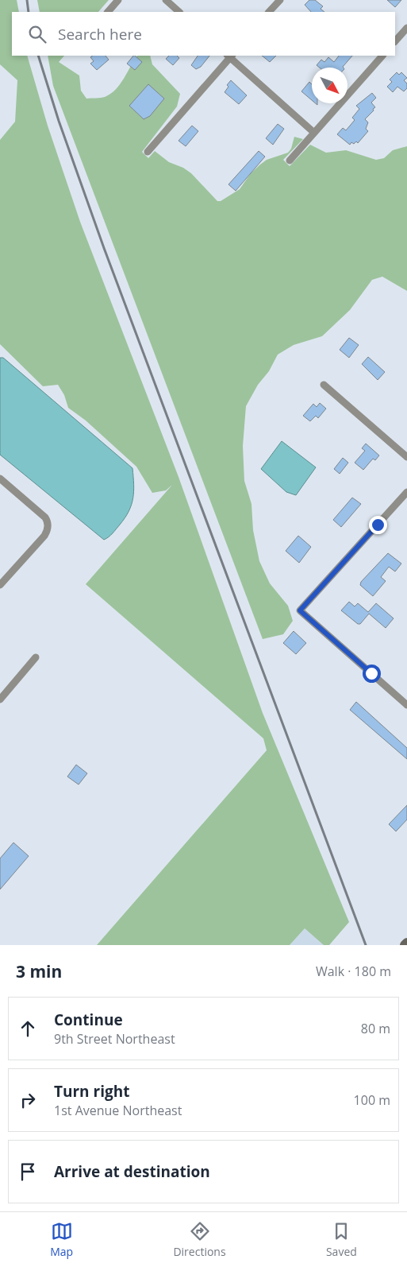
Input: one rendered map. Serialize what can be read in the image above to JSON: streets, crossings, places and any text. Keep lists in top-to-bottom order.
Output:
{
  "north": "bottom right",
  "page": {
    "search": "Search here",
    "heading": ["3 min", "Walk · 180 m"],
    "list": [
      ["Continue", "9th Street Northeast", "80 m"],
      ["Turn right", "1st Avenue Northeast", "100 m"],
      "Arrive at destination"
    ],
    "nav": ["Map", "Directions", "Saved"]
  }
}
